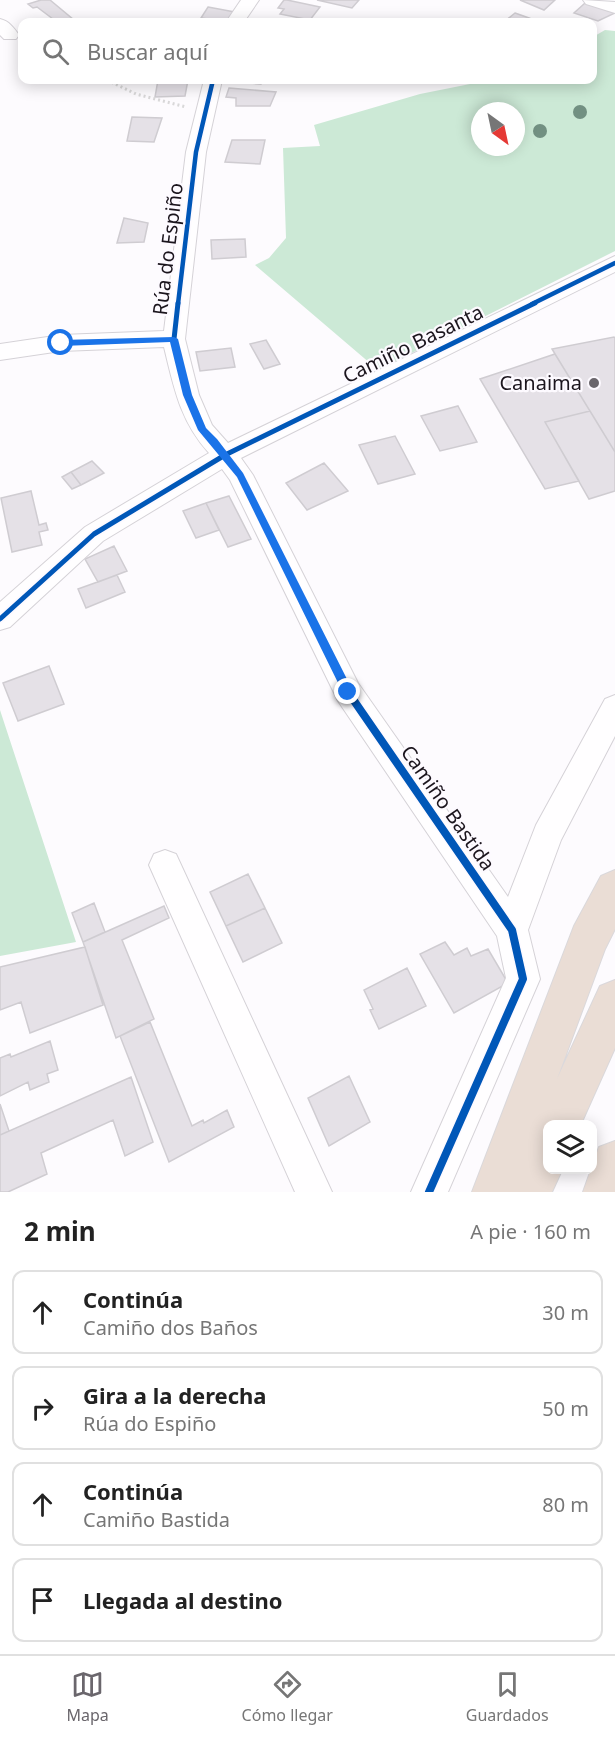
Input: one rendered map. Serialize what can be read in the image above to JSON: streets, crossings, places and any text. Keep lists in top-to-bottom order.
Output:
{
  "streets": {
    "street": ["Rúa do Espiño", "Camiño Basanta", "Camiño Bastida"]
  },
  "crossings": [
    ["Rúa do Espiño", "Camiño Basanta"],
    ["Rúa do Espiño", "Camiño Bastida"],
    ["Camiño Basanta", "Camiño Bastida"]
  ],
  "places": ["Canaima"],
  "north": "bottom right",
  "page": {
    "search": "Buscar aquí",
    "heading": ["2 min", "A pie · 160 m"],
    "list": [
      ["Continúa", "Camiño dos Baños", "30 m"],
      ["Gira a la derecha", "Rúa do Espiño", "50 m"],
      ["Continúa", "Camiño Bastida", "80 m"],
      "Llegada al destino"
    ],
    "nav": ["Mapa", "Cómo llegar", "Guardados"]
  }
}
